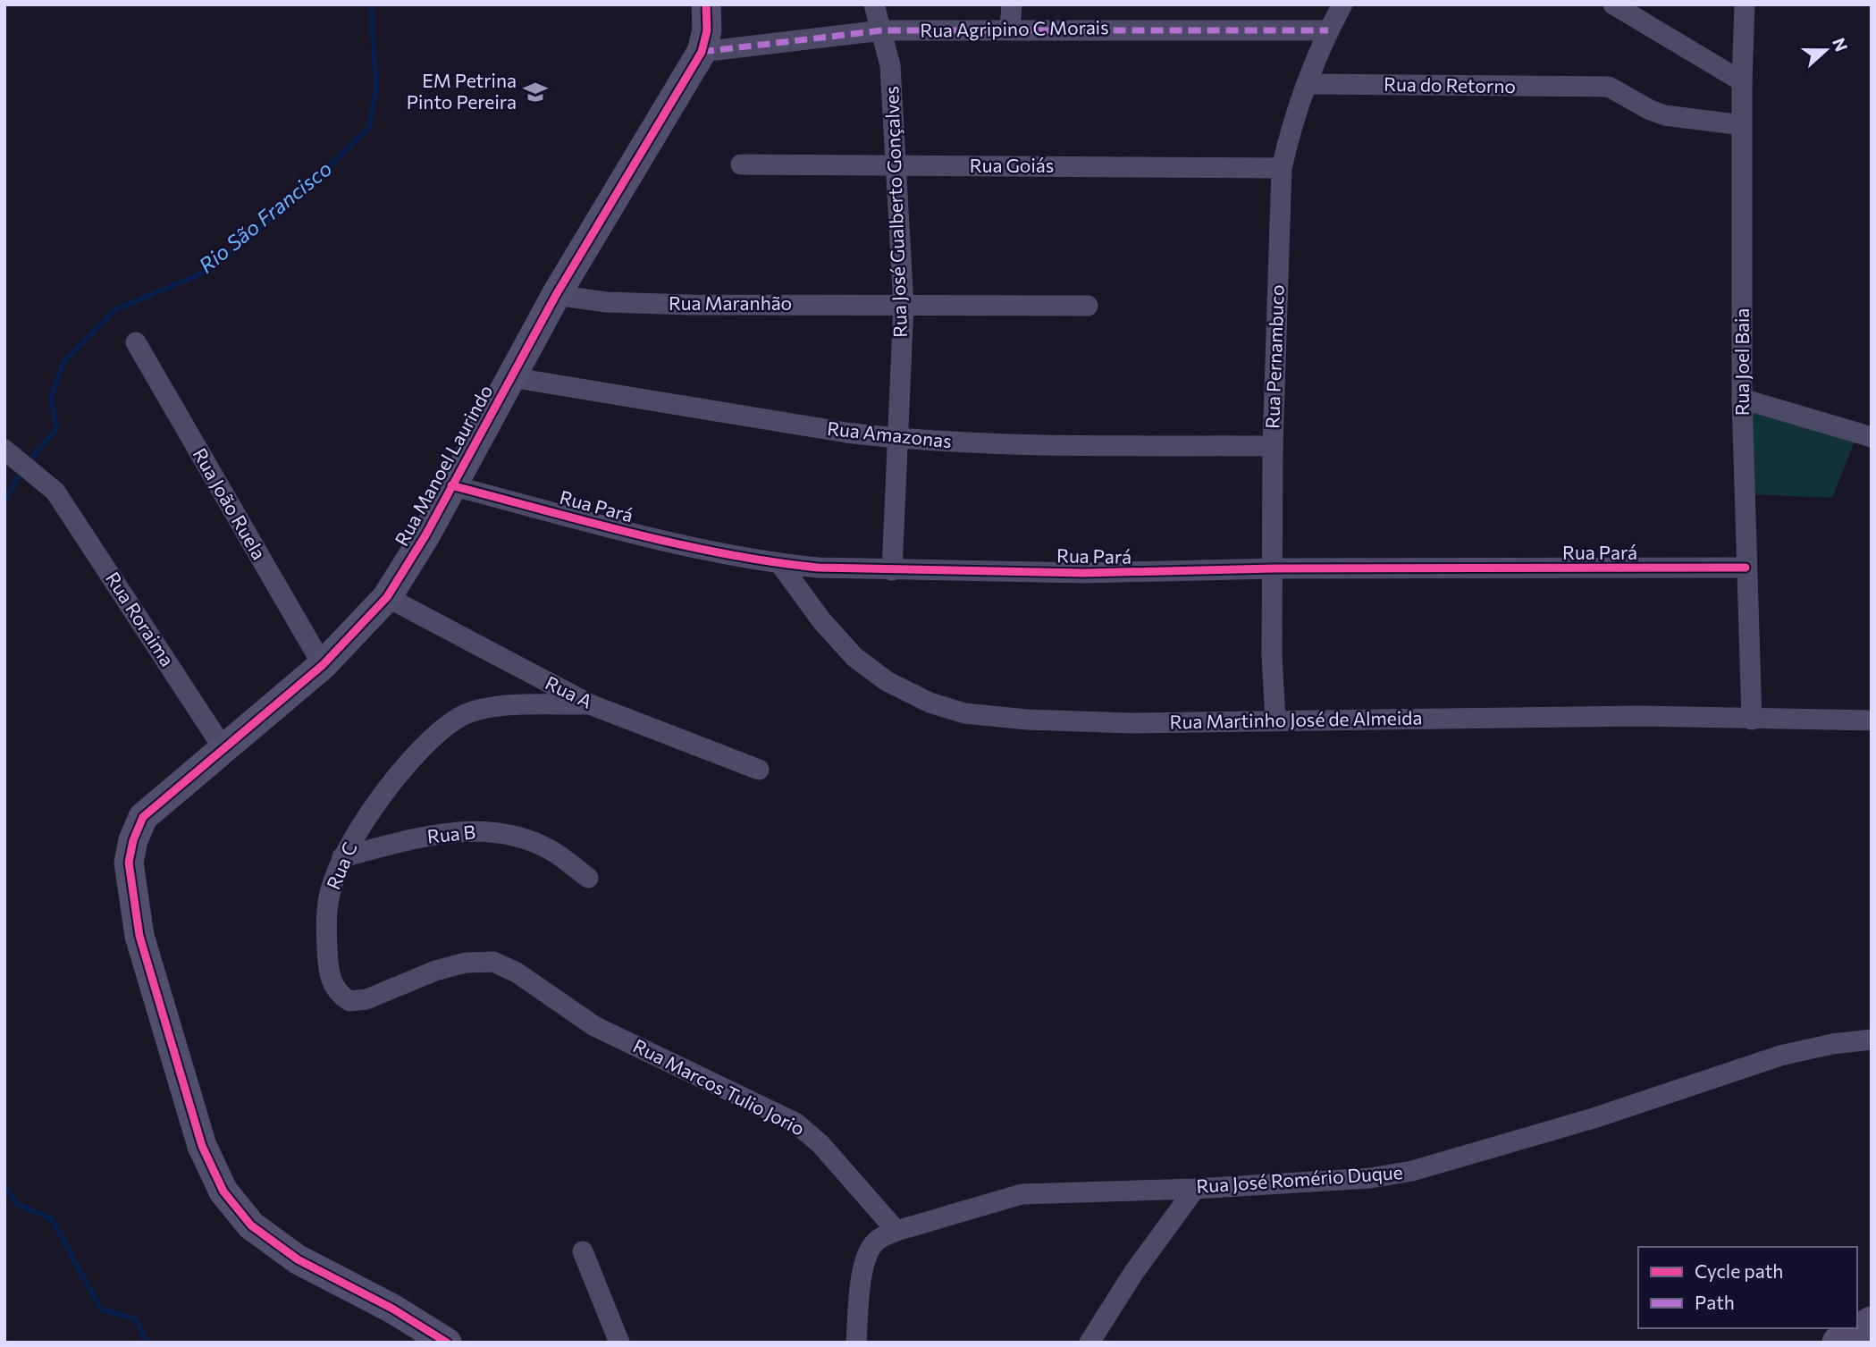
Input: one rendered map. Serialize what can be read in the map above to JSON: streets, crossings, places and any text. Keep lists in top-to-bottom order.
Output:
{
  "streets": {
    "street": [
      "Rua Agripino C Morais",
      "Rua do Retorno",
      "Rua Goiás",
      "Rua José Gualberto Gonçalves",
      "Rua Maranhão",
      "Rua Pernambuco",
      "Rua Joel Baia",
      "Rua Amazonas",
      "Rua Manoel Laurindo",
      "Rua João Ruela",
      "Rua Pará",
      "Rua Roraima",
      "Rua A",
      "Rua Martinho José de Almeida",
      "Rua B",
      "Rua C",
      "Rua Marcos Tulio Jorio",
      "Rua José Romério Duque"
    ]
  },
  "crossings": [
    ["Rua Agripino C Morais", "Rua José Gualberto Gonçalves"],
    ["Rua Agripino C Morais", "Rua Pernambuco"],
    ["Rua Agripino C Morais", "Rua Manoel Laurindo"],
    ["Rua do Retorno", "Rua Pernambuco"],
    ["Rua do Retorno", "Rua Joel Baia"],
    ["Rua Goiás", "Rua José Gualberto Gonçalves"],
    ["Rua Goiás", "Rua Pernambuco"],
    ["Rua José Gualberto Gonçalves", "Rua Maranhão"],
    ["Rua José Gualberto Gonçalves", "Rua Amazonas"],
    ["Rua José Gualberto Gonçalves", "Rua Pará"],
    ["Rua Maranhão", "Rua Manoel Laurindo"],
    ["Rua Pernambuco", "Rua Amazonas"],
    ["Rua Pernambuco", "Rua Pará"],
    ["Rua Pernambuco", "Rua Martinho José de Almeida"],
    ["Rua Joel Baia", "Rua Pará"],
    ["Rua Joel Baia", "Rua Martinho José de Almeida"],
    ["Rua Amazonas", "Rua Manoel Laurindo"],
    ["Rua Manoel Laurindo", "Rua João Ruela"],
    ["Rua Manoel Laurindo", "Rua Pará"],
    ["Rua Manoel Laurindo", "Rua Roraima"],
    ["Rua Manoel Laurindo", "Rua A"],
    ["Rua Pará", "Rua Martinho José de Almeida"],
    ["Rua A", "Rua C"],
    ["Rua B", "Rua C"],
    ["Rua C", "Rua Marcos Tulio Jorio"],
    ["Rua Marcos Tulio Jorio", "Rua José Romério Duque"]
  ],
  "water": ["Rio São Francisco"],
  "places": {
    "school or university": ["EM Petrina Pinto Pereira"]
  },
  "legend": ["Cycle path", "Path"],
  "north": "right"
}
